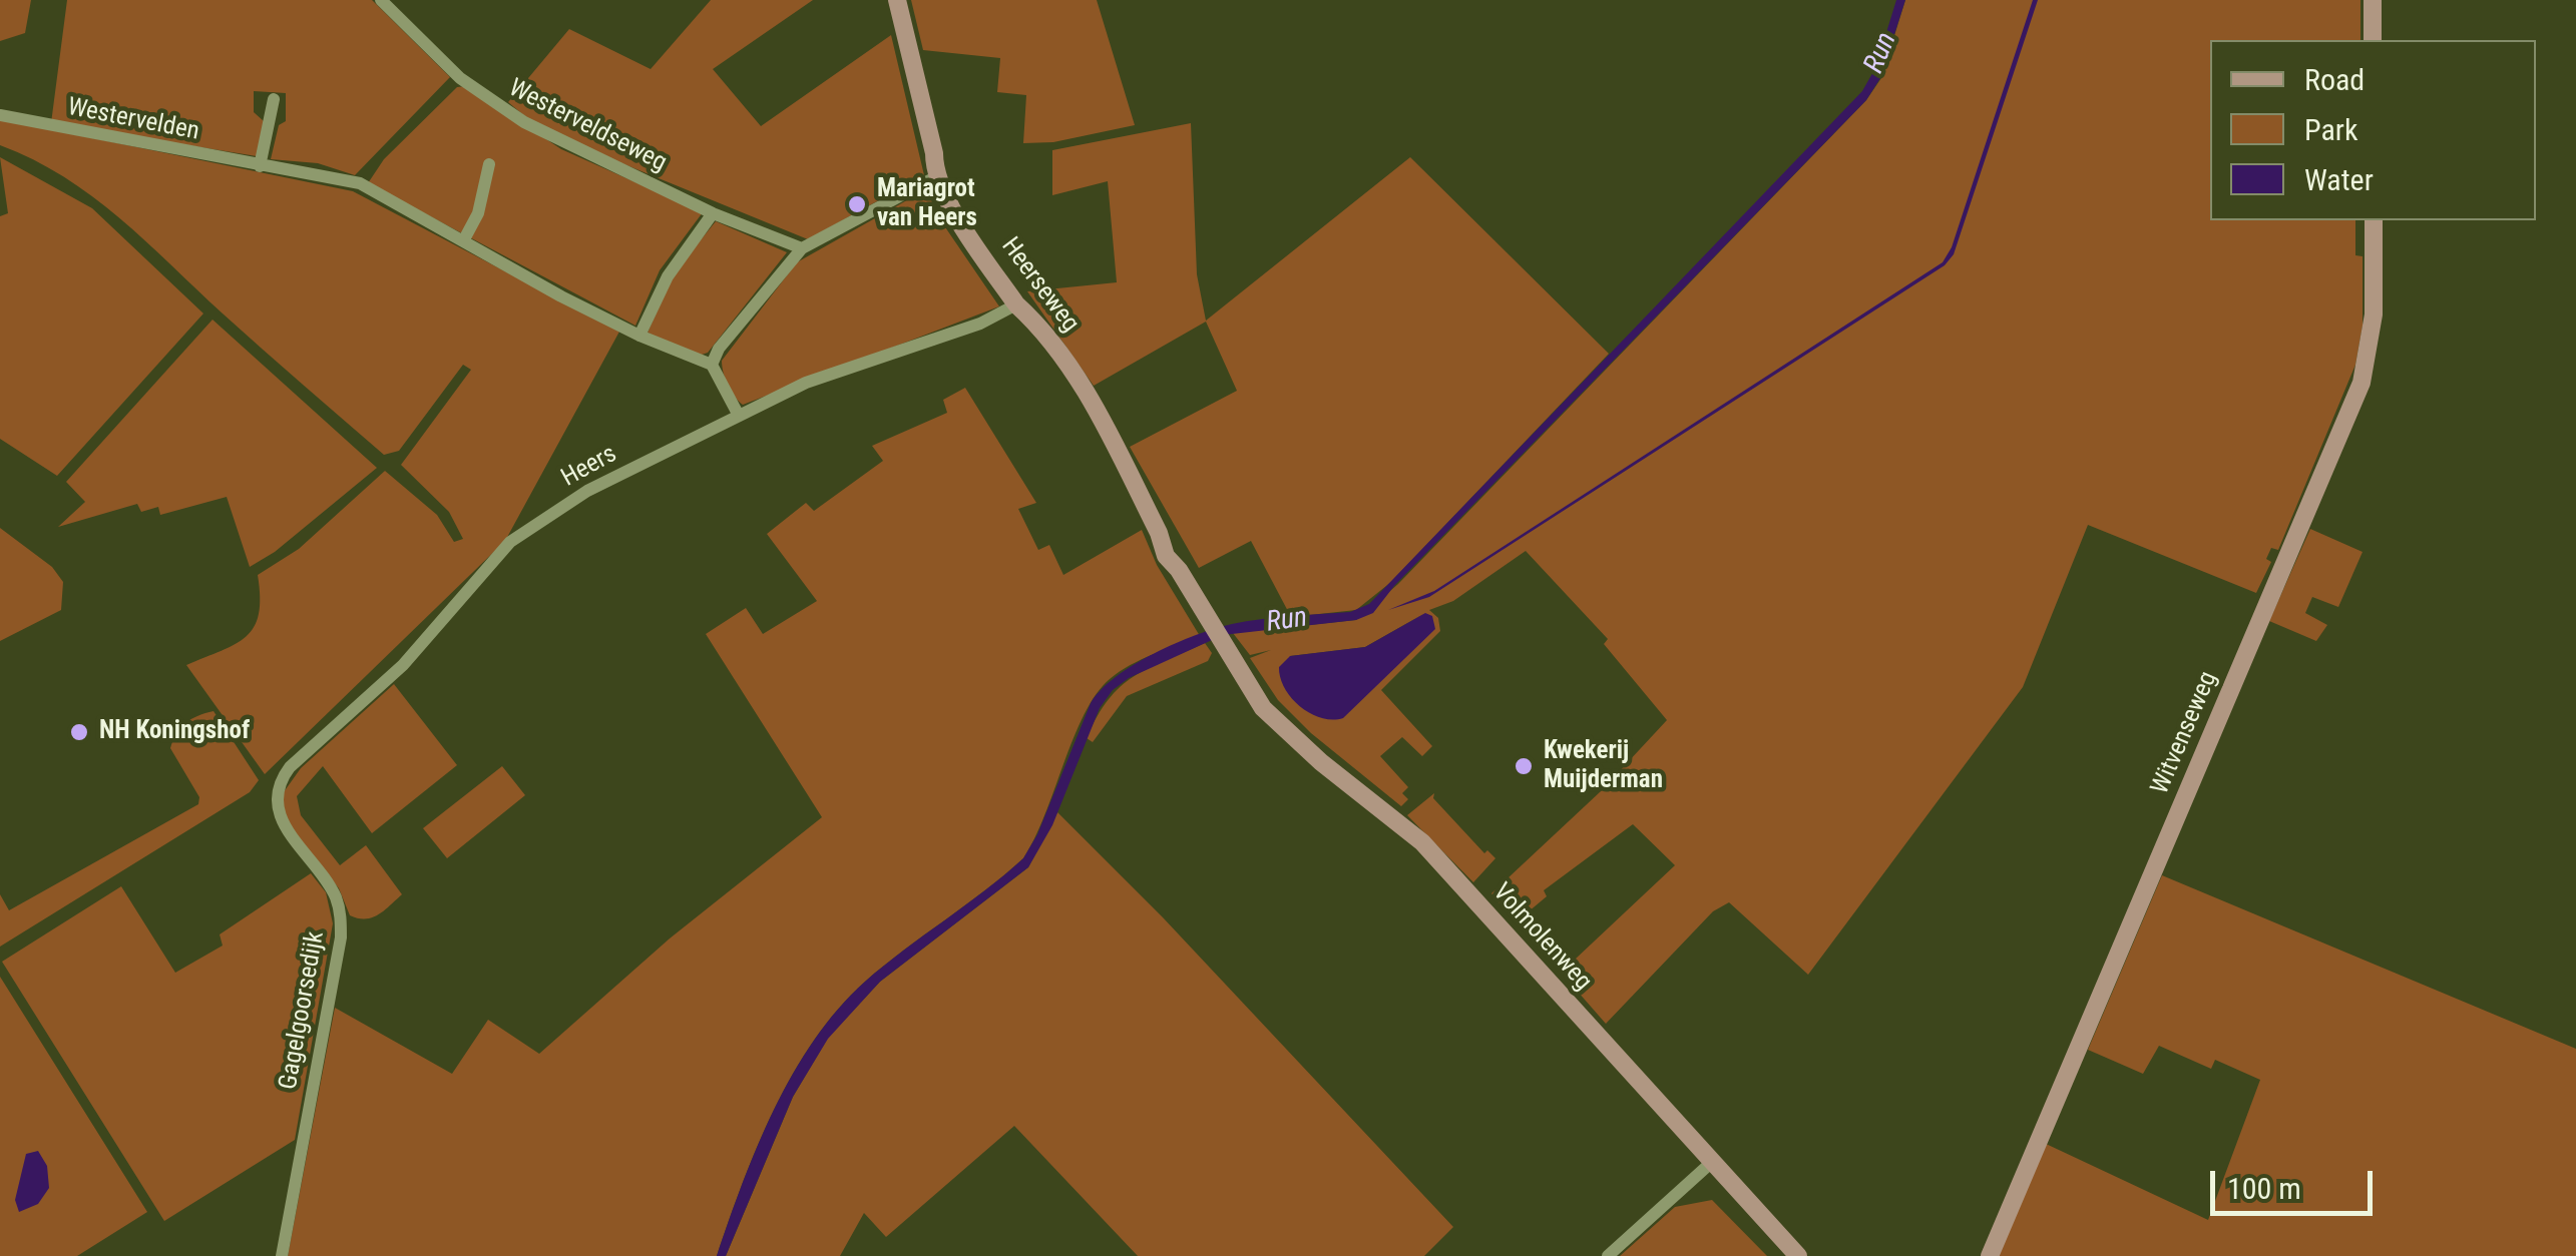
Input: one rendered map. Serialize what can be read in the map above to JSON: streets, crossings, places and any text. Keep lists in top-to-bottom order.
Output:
{
  "streets": {
    "street": [
      "Westervelden",
      "Westerveldseweg",
      "Heerseweg",
      "Heers",
      "Witvenseweg",
      "Volmolenweg",
      "Gagelgoorsedijk"
    ]
  },
  "crossings": [
    ["Heerseweg", "Heers"],
    ["Heerseweg", "Volmolenweg"],
    ["Heers", "Gagelgoorsedijk"]
  ],
  "water": ["Run"],
  "places": ["Mariagrot van Heers", "NH Koningshof", "Kwekerij Muijderman"],
  "legend": ["Road", "Park", "Water"],
  "scale_bar": "100 m"
}
